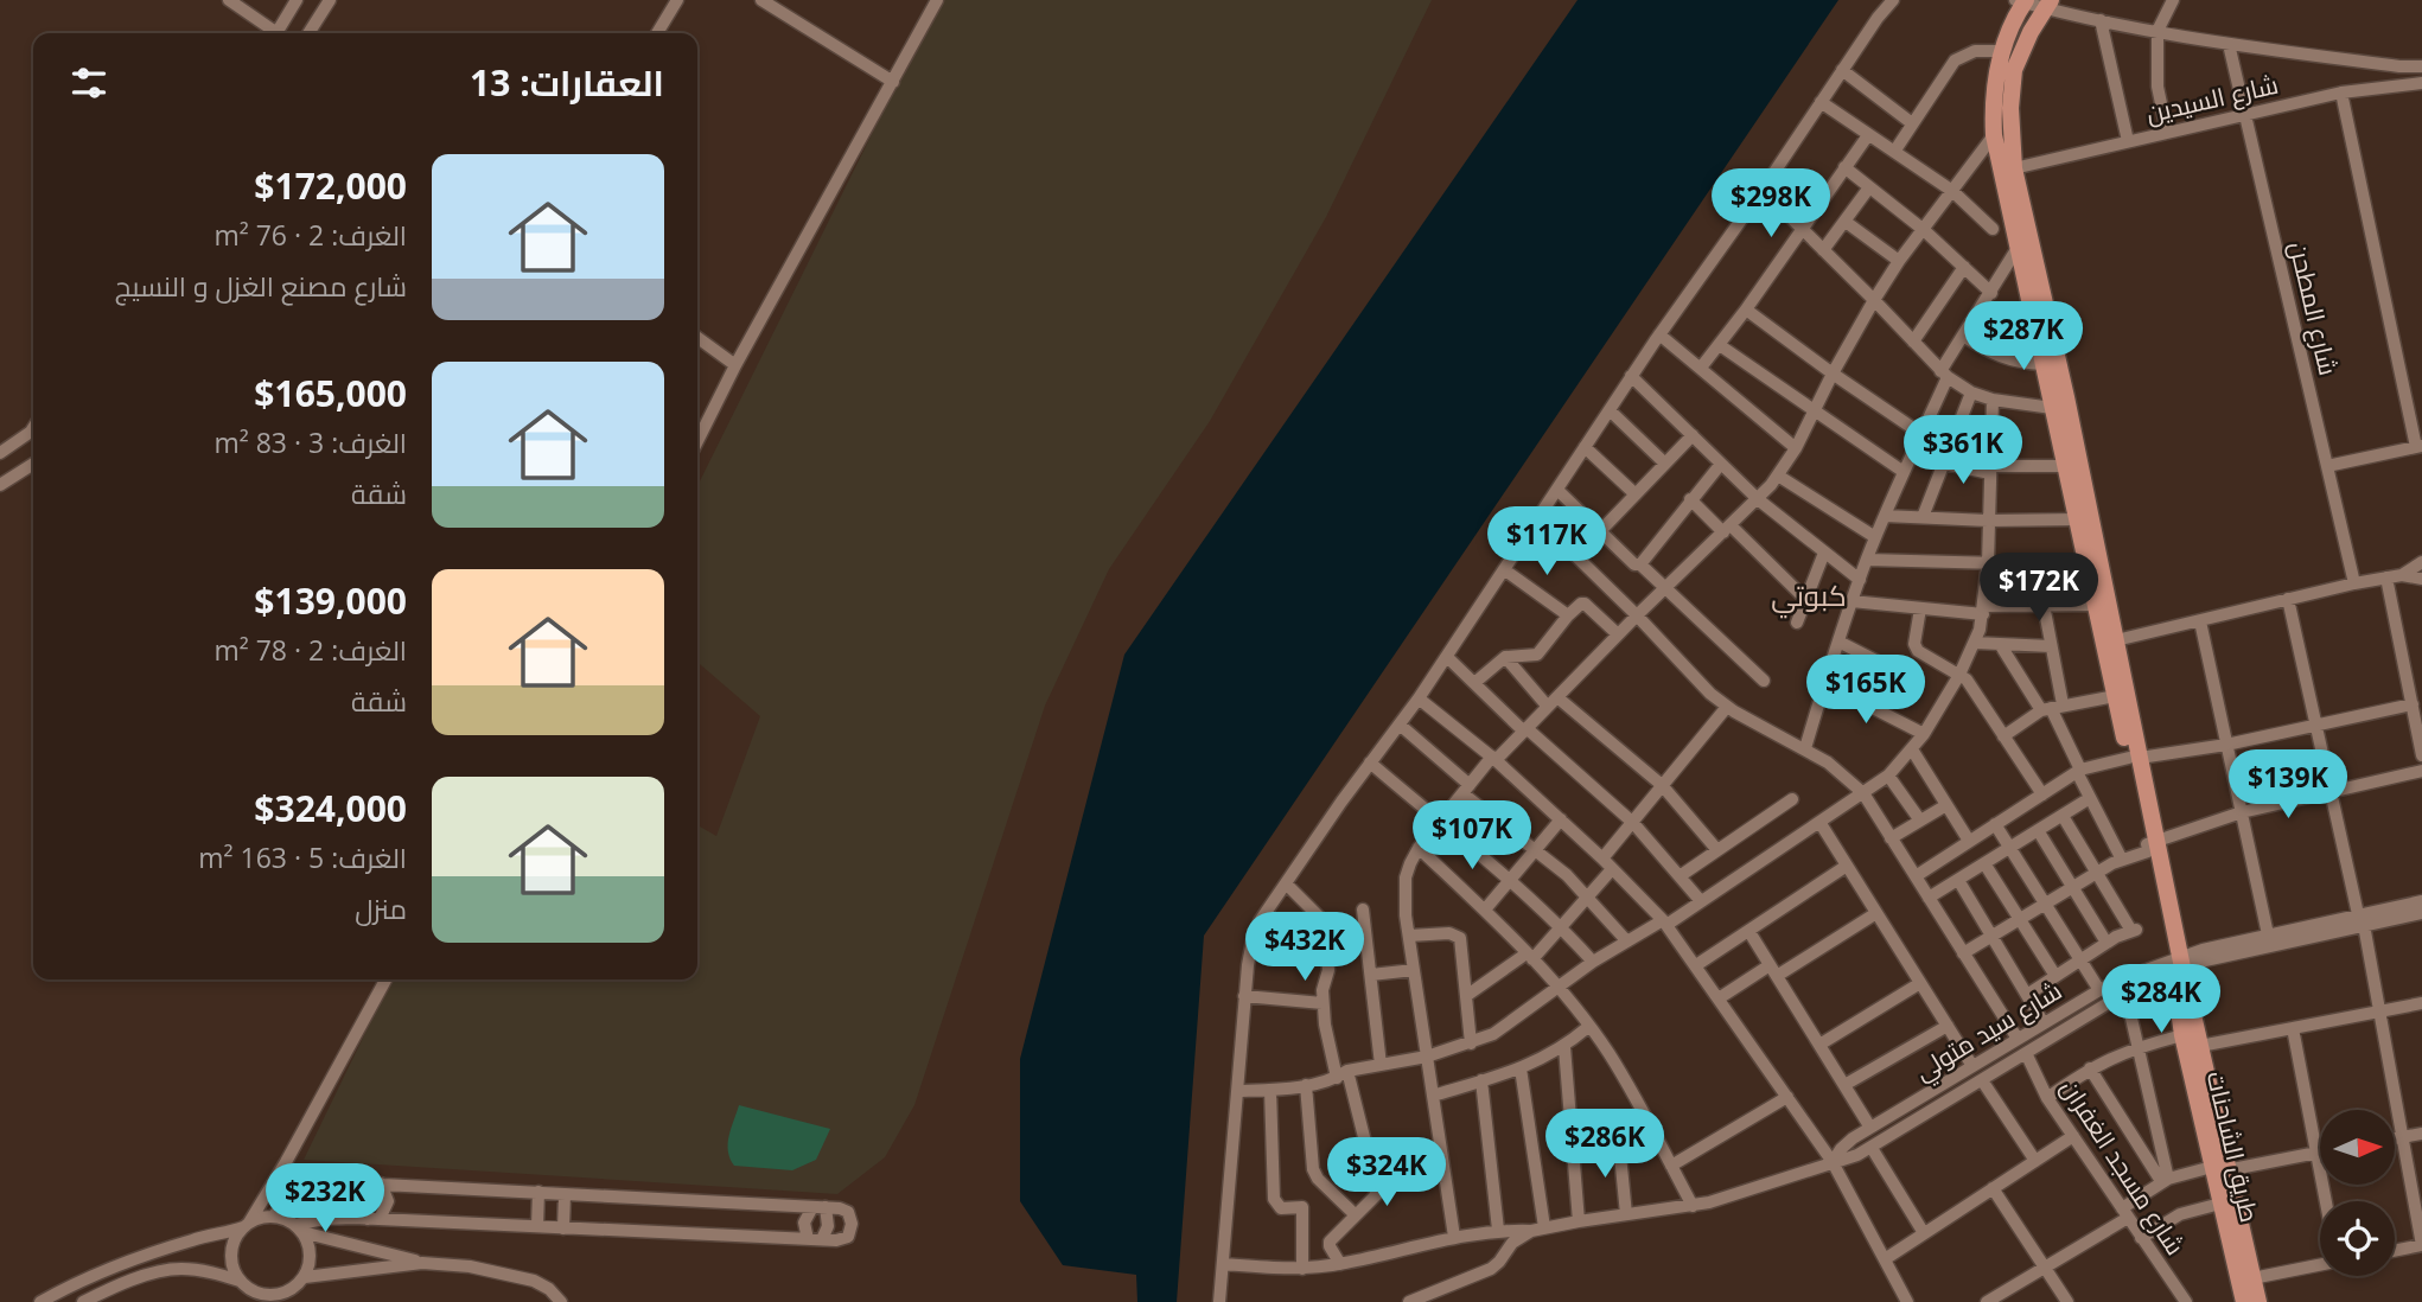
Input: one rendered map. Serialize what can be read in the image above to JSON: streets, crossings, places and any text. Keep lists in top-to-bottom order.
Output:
{
  "streets": {
    "main road": ["طريق الشاحنات"],
    "street": [
      "شارع السيدين",
      "شارع المطحن",
      "شارع سيد متولي",
      "شارع مسجد الغفران"
    ]
  },
  "crossings": [
    ["شارع السيدين", "شارع المطحن"],
    ["شارع سيد متولي", "طريق الشاحنات"],
    ["شارع سيد متولي", "شارع مسجد الغفران"]
  ],
  "districts": ["كبوتي"],
  "north": "right",
  "page": {
    "heading": "العقارات: 13",
    "list": [
      {
        "name": "$172,000",
        "note": "الغرف: 2 · 76 m² · شارع مصنع الغزل و النسيج"
      },
      {
        "name": "$165,000",
        "note": "الغرف: 3 · 83 m² · شقة"
      },
      {
        "name": "$139,000",
        "note": "الغرف: 2 · 78 m² · شقة"
      },
      {
        "name": "$324,000",
        "note": "الغرف: 5 · 163 m² · منزل"
      }
    ],
    "price": [
      "$298K",
      "$287K",
      "$361K",
      "$117K",
      "$172K",
      "$165K",
      "$139K",
      "$107K",
      "$432K",
      "$284K",
      "$286K",
      "$324K",
      "$232K"
    ]
  }
}
